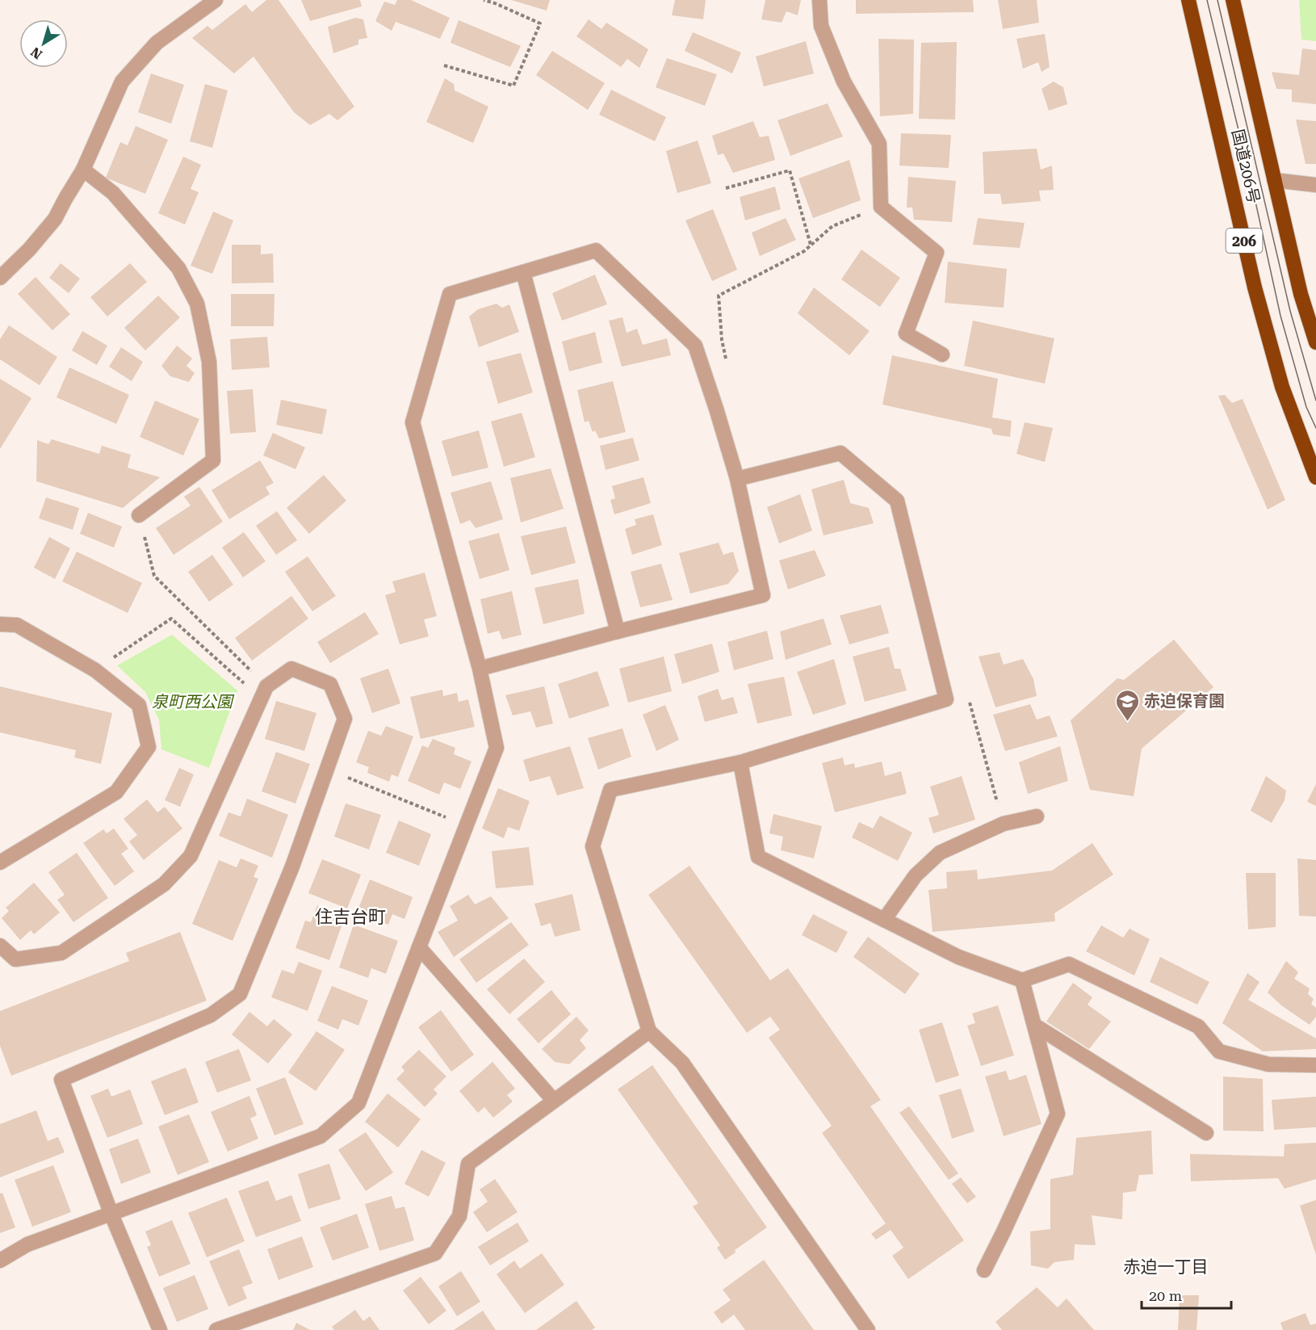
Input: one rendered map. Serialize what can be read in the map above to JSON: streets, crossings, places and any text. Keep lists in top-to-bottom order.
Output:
{
  "streets": {
    "highway": ["国道206号", "206"]
  },
  "districts": ["住吉台町", "赤迫一丁目"],
  "parks": ["泉町西公園"],
  "places": {
    "school or university": ["赤迫保育園"]
  },
  "scale_bar": "20 m",
  "north": "bottom left"
}
